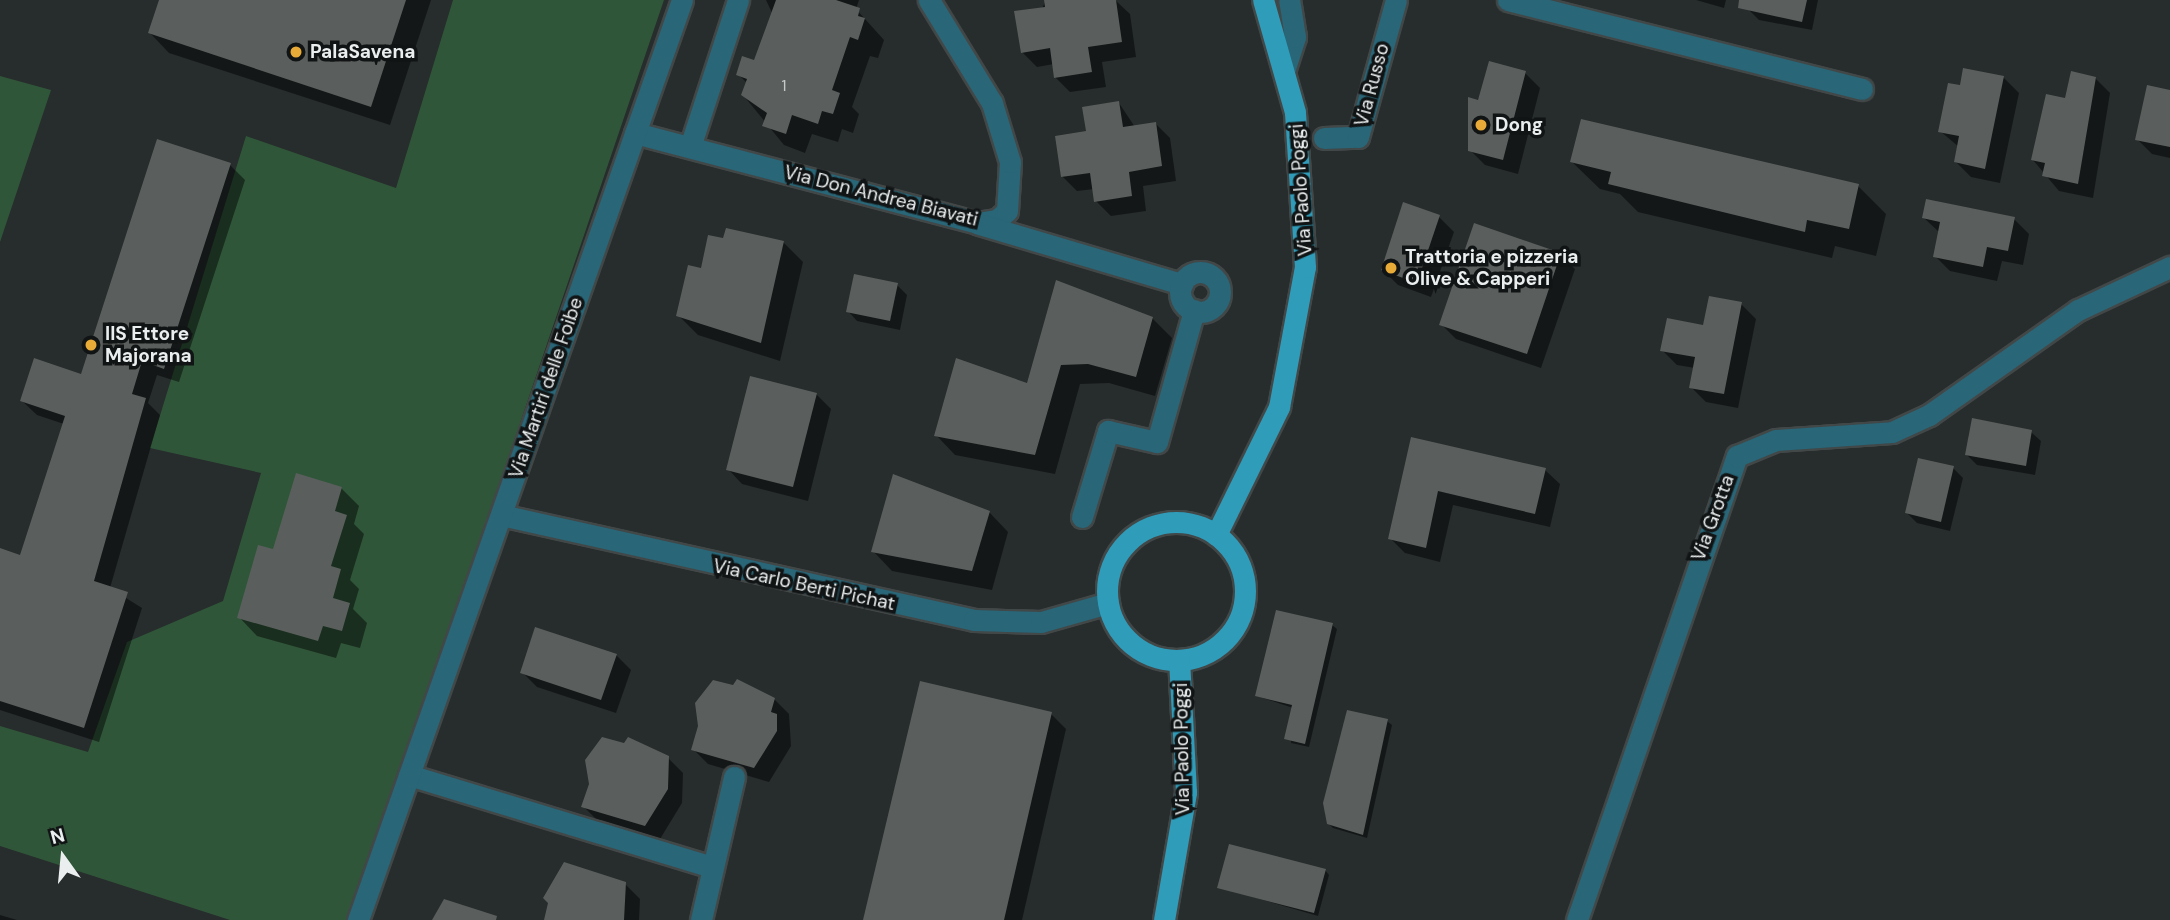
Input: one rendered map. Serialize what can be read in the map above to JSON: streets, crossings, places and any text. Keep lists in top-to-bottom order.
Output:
{
  "streets": {
    "main road": ["Via Paolo Poggi"],
    "street": [
      "Via Russo",
      "Via Don Andrea Biavati",
      "Via Martiri delle Foibe",
      "Via Grotta",
      "Via Carlo Berti Pichat"
    ]
  },
  "crossings": [
    ["Via Paolo Poggi", "Via Carlo Berti Pichat"],
    ["Via Don Andrea Biavati", "Via Martiri delle Foibe"],
    ["Via Martiri delle Foibe", "Via Carlo Berti Pichat"]
  ],
  "places": [
    "PalaSavena",
    "Dong",
    "Trattoria e pizzeria Olive & Capperi",
    "IIS Ettore Majorana"
  ],
  "house_numbers": ["1"],
  "north": "top"
}
